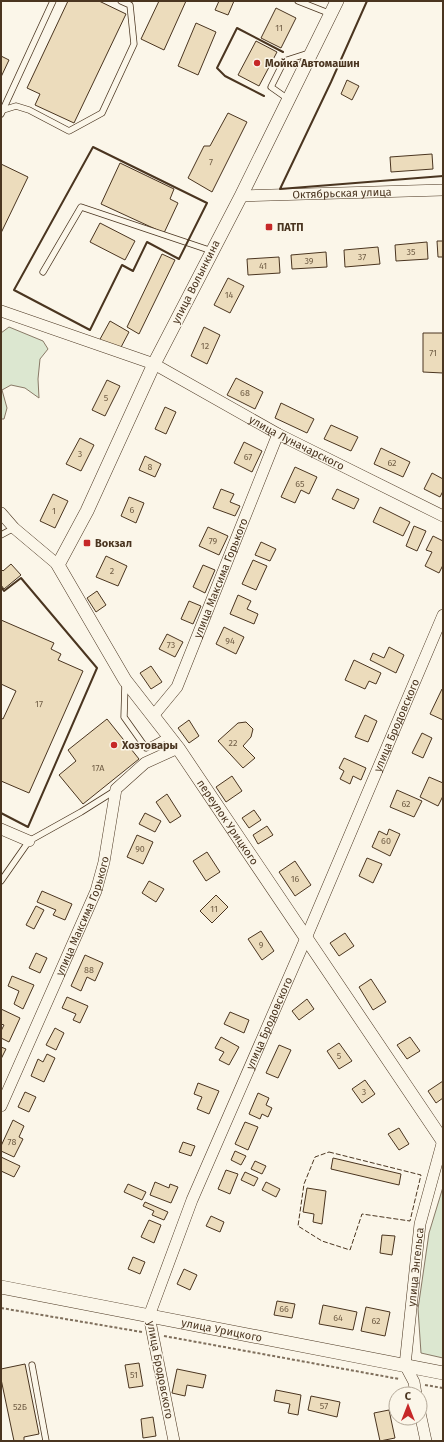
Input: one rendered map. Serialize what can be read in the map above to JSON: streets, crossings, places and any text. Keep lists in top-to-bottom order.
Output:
{
  "streets": {
    "street": [
      "Октябрьская улица",
      "улица Волынкина",
      "улица Луначарского",
      "улица Максима Горького",
      "улица Бродовского",
      "переулок Урицкого",
      "улица Энгельса",
      "улица Урицкого"
    ]
  },
  "crossings": [
    ["Октябрьская улица", "улица Волынкина"],
    ["улица Волынкина", "улица Луначарского"],
    ["улица Волынкина", "переулок Урицкого"],
    ["улица Луначарского", "улица Максима Горького"],
    ["улица Максима Горького", "переулок Урицкого"],
    ["улица Бродовского", "переулок Урицкого"],
    ["улица Бродовского", "улица Урицкого"],
    ["переулок Урицкого", "улица Энгельса"],
    ["улица Энгельса", "улица Урицкого"]
  ],
  "places": {
    "other": ["Мойка Автомашин", "Хозтовары"],
    "transit": ["ПАТП", "Вокзал"]
  },
  "house_numbers": [
    "11",
    "7",
    "35",
    "37",
    "39",
    "41",
    "14",
    "12",
    "71",
    "68",
    "5",
    "3",
    "67",
    "62",
    "8",
    "65",
    "6",
    "1",
    "79",
    "2",
    "94",
    "73",
    "17",
    "22",
    "17А",
    "62",
    "60",
    "90",
    "16",
    "11",
    "9",
    "88",
    "5",
    "3",
    "78",
    "66",
    "64",
    "62",
    "51",
    "57",
    "52Б"
  ],
  "north": "top"
}
